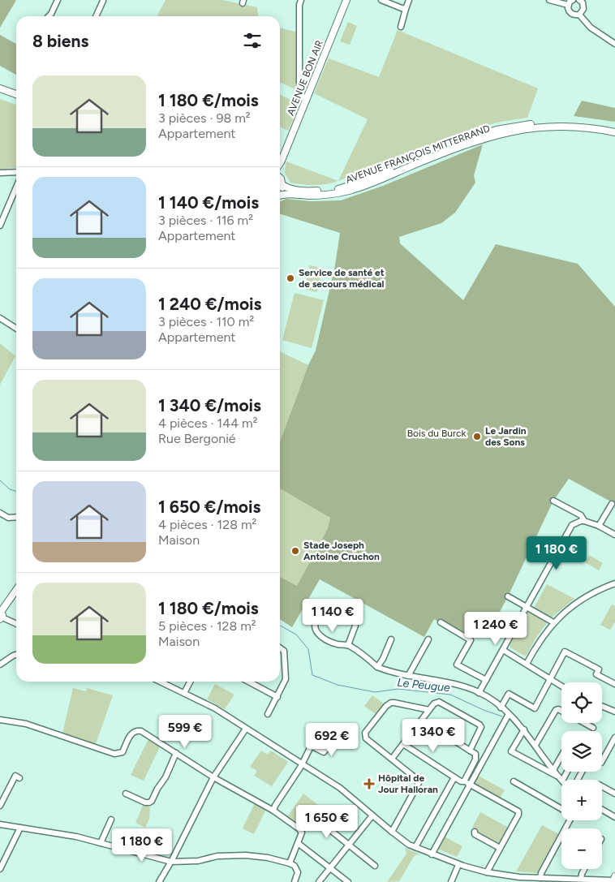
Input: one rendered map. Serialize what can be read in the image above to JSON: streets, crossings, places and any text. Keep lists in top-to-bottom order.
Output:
{
  "streets": {
    "main road": ["AVENUE BON AIR", "AVENUE FRANÇOIS MITTERRAND"]
  },
  "water": ["Le Peugue"],
  "parks": ["Bois du Burck"],
  "places": {
    "other": ["Service de santé et de secours médical", "Le Jardin des Sons", "Stade Joseph Antoine Cruchon"],
    "health": ["Hôpital de Jour Halloran"]
  },
  "page": {
    "heading": "8 biens",
    "list": [
      {
        "name": "1 180 €/mois",
        "note": "3 pièces · 98 m² · Appartement"
      },
      {
        "name": "1 140 €/mois",
        "note": "3 pièces · 116 m² · Appartement"
      },
      {
        "name": "1 240 €/mois",
        "note": "3 pièces · 110 m² · Appartement"
      },
      {
        "name": "1 340 €/mois",
        "note": "4 pièces · 144 m² · Rue Bergonié"
      },
      {
        "name": "1 650 €/mois",
        "note": "4 pièces · 128 m² · Maison"
      },
      {
        "name": "1 180 €/mois",
        "note": "5 pièces · 128 m² · Maison"
      }
    ],
    "price": [
      "1 180 €",
      "1 140 €",
      "1 240 €",
      "599 €",
      "1 340 €",
      "692 €",
      "1 650 €",
      "1 180 €"
    ],
    "map_buttons": ["+", "−"]
  }
}
